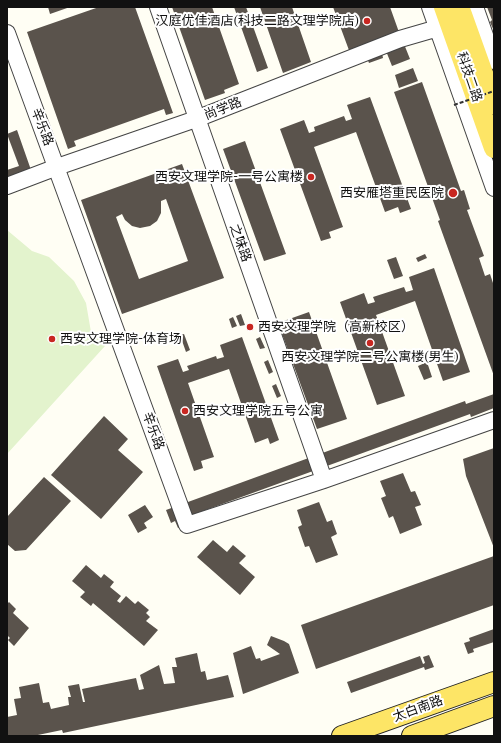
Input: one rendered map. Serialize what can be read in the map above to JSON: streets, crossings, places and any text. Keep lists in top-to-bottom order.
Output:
{
  "streets": {
    "main road": ["科技二路", "太白南路"],
    "street": ["尚学路", "辛乐路", "之味路"]
  },
  "crossings": [
    ["尚学路", "辛乐路"],
    ["尚学路", "之味路"],
    ["辛乐路", "之味路"]
  ],
  "places": [
    "汉庭优佳酒店(科技二路文理学院店)",
    "西安文理学院-一号公寓楼",
    "西安雁塔重民医院",
    "西安文理学院（高新校区）",
    "西安文理学院-体育场",
    "西安文理学院二号公寓楼(男生)",
    "西安文理学院五号公寓"
  ]
}
